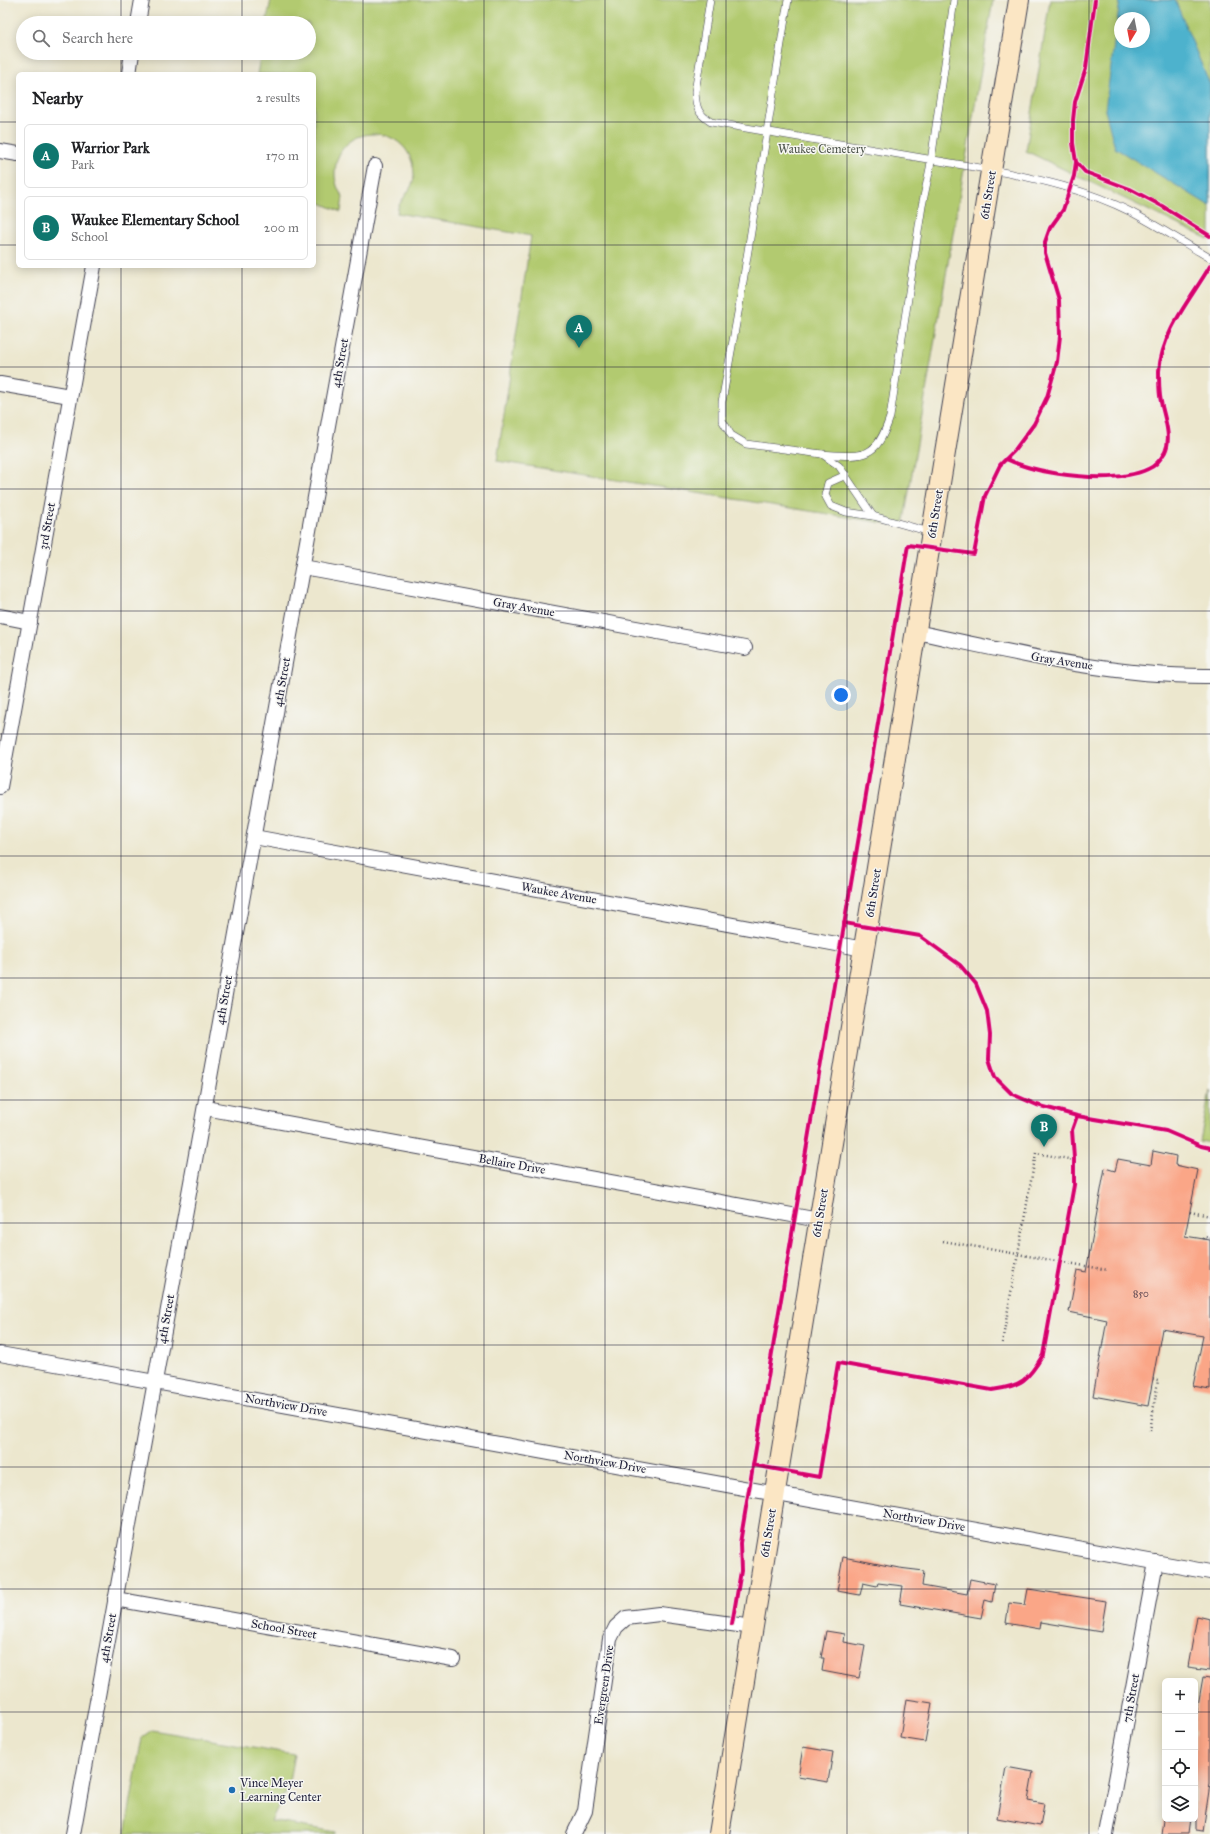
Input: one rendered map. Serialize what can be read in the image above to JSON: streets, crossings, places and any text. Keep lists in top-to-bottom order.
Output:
{
  "streets": {
    "main road": ["6th Street"],
    "street": [
      "4th Street",
      "3rd Street",
      "Gray Avenue",
      "Waukee Avenue",
      "Bellaire Drive",
      "Northview Drive",
      "School Street",
      "Evergreen Drive",
      "7th Street"
    ]
  },
  "crossings": [
    ["6th Street", "Gray Avenue"],
    ["6th Street", "Waukee Avenue"],
    ["6th Street", "Bellaire Drive"],
    ["6th Street", "Northview Drive"],
    ["6th Street", "Evergreen Drive"],
    ["4th Street", "Gray Avenue"],
    ["4th Street", "Waukee Avenue"],
    ["4th Street", "Bellaire Drive"],
    ["4th Street", "Northview Drive"],
    ["4th Street", "School Street"],
    ["Northview Drive", "7th Street"]
  ],
  "parks": ["Waukee Cemetery"],
  "places": ["Vince Meyer Learning Center"],
  "house_numbers": ["850"],
  "north": "bottom",
  "page": {
    "search": "Search here",
    "heading": ["Nearby", "2 results"],
    "list": [
      {
        "mark": "A",
        "name": "Warrior Park",
        "note": "Park",
        "value": "170 m"
      },
      {
        "mark": "B",
        "name": "Waukee Elementary School",
        "note": "School",
        "value": "200 m"
      }
    ],
    "pins": ["A", "B"],
    "map_buttons": ["+", "−"]
  }
}
